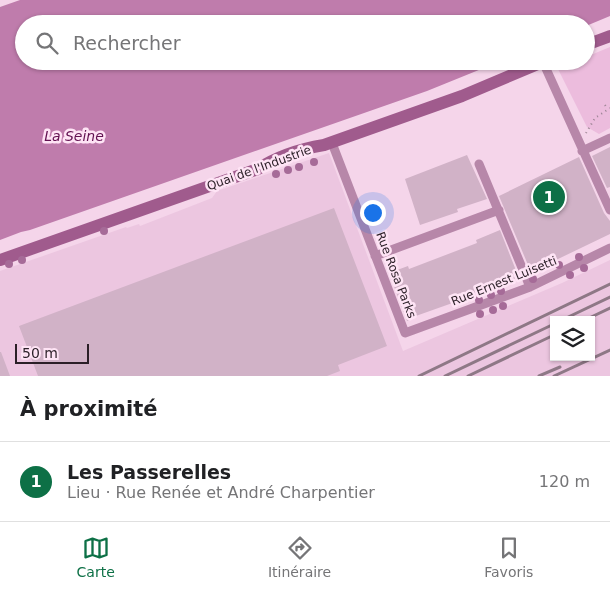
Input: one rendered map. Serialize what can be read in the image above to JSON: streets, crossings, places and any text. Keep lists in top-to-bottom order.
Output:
{
  "streets": {
    "main road": ["Quai de l'Industrie"],
    "street": ["Rue Rosa Parks", "Rue Ernest Luisetti"]
  },
  "crossings": [
    ["Quai de l'Industrie", "Rue Rosa Parks"],
    ["Rue Rosa Parks", "Rue Ernest Luisetti"]
  ],
  "water": ["La Seine"],
  "scale_bar": "50 m",
  "page": {
    "search": "Rechercher",
    "pins": "1",
    "scale": "50 m",
    "heading": "À proximité",
    "list": [
      {
        "mark": "1",
        "name": "Les Passerelles",
        "note": "Lieu · Rue Renée et André Charpentier",
        "value": "120 m"
      }
    ],
    "nav": ["Carte", "Itinéraire", "Favoris"]
  }
}
